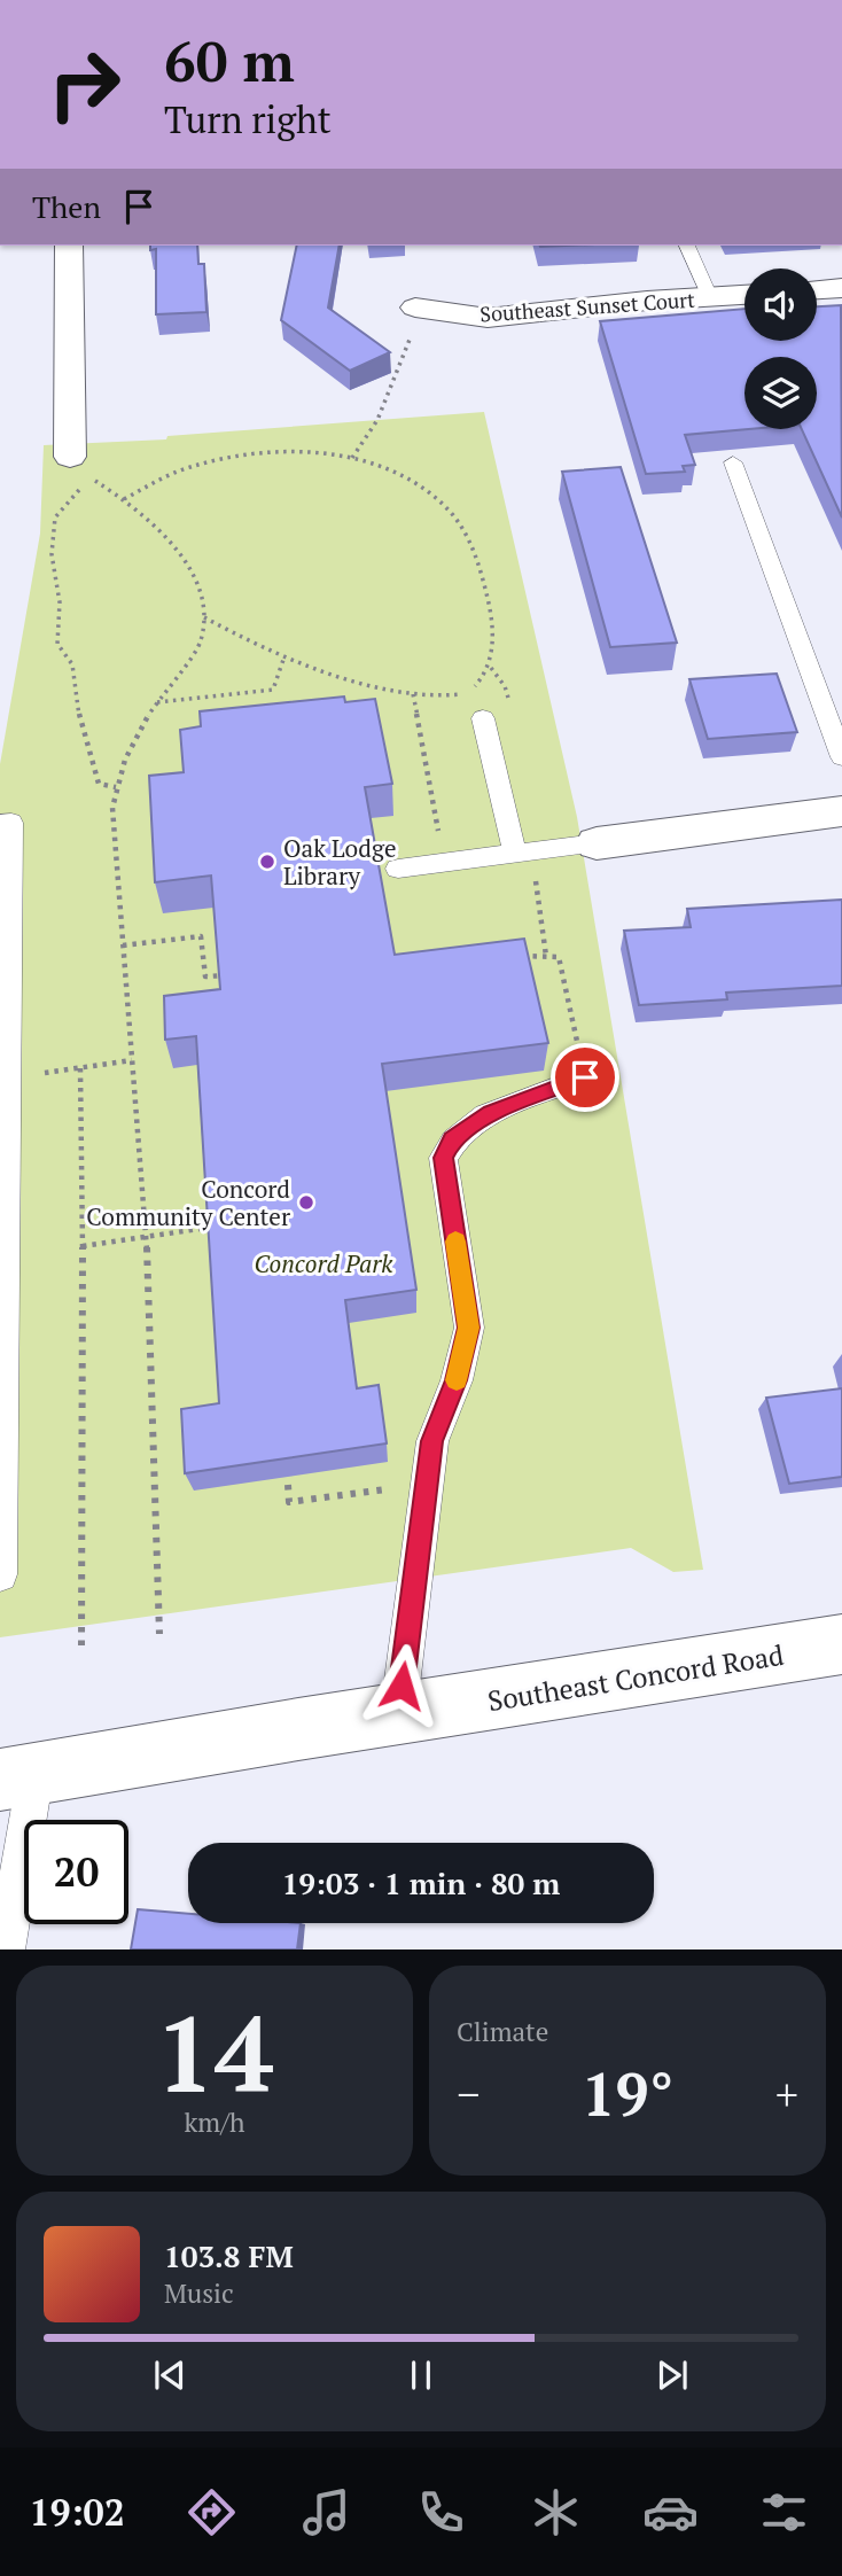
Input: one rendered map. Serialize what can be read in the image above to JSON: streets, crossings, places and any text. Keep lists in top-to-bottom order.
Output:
{
  "streets": {
    "street": ["Southeast Sunset Court", "Southeast Concord Road"]
  },
  "parks": ["Concord Park"],
  "places": ["Oak Lodge Library", "Concord Community Center"],
  "page": {
    "turn": ["60 m", "Turn right"],
    "then": "Then",
    "limit": "20",
    "trip": "19:03 · 1 min · 80 m",
    "tile": [
      ["14", "km/h"],
      "Climate"
    ],
    "heat": ["−", "19°", "+"],
    "song": ["103.8 FM", "Music"],
    "tabs": "19:02"
  }
}
